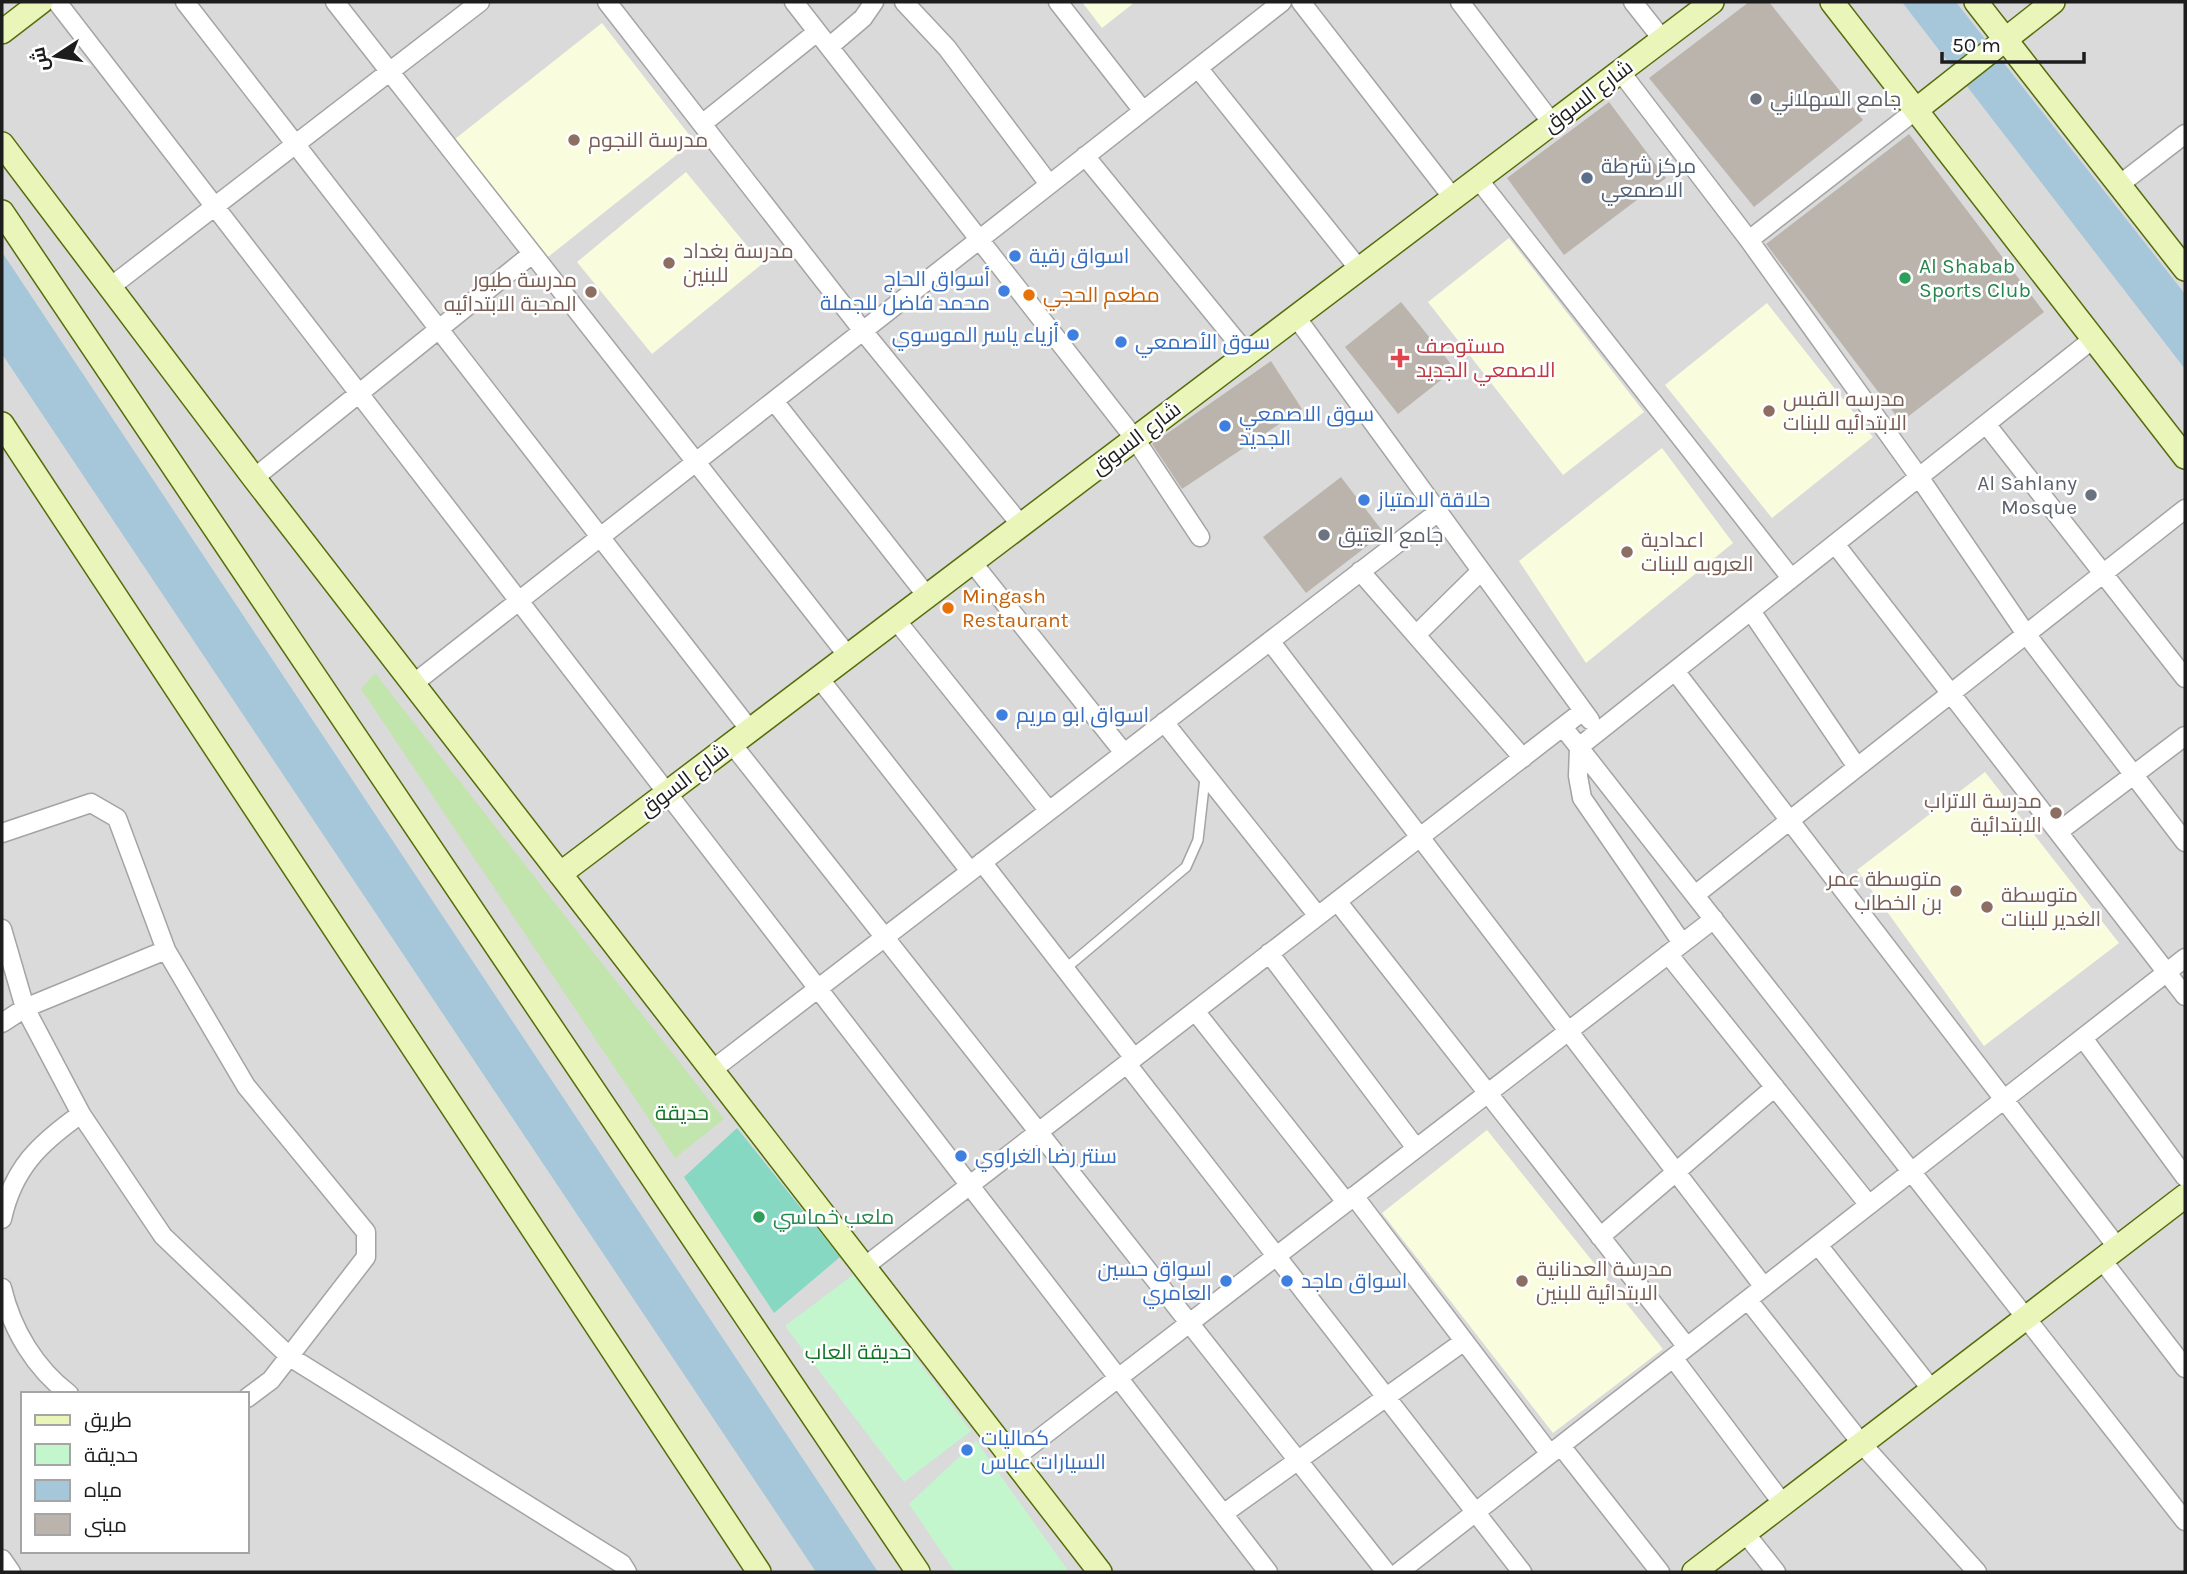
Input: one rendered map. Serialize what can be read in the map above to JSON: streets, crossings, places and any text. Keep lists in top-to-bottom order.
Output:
{
  "streets": {
    "street": ["شارع السوق"]
  },
  "parks": ["حديقة", "حديقة العاب"],
  "places": {
    "other": [
      "جامع السهلاني",
      "مدرسة النجوم",
      "مركز شرطة الاصمعي",
      "اسواق رقية",
      "مدرسة بغداد للبنين",
      "Al Shabab Sports Club",
      "أسواق الحاج محمد فاضل للجملة",
      "مدرسة طيور المحبة الابتدائيه",
      "مطعم الحجي",
      "أزياء ياسر الموسوي",
      "سوق الأصمعي",
      "مدرسه القبس الابتدائيه للبنات",
      "سوق الاصمعي الجديد",
      "Al Sahlany Mosque",
      "حلاقة الامتياز",
      "جامع العتيق",
      "اعدادية العروبه للبنات",
      "Mingash Restaurant",
      "اسواق ابو مريم",
      "مدرسة الاتراب الابتدائية",
      "متوسطة عمر بن الخطاب",
      "متوسطة الغدير للبنات",
      "سنتر رضا الغراوي",
      "ملعب خماسي",
      "اسواق حسين العامري",
      "اسواق ماجد",
      "مدرسة العدنانية الابتدائية للبنين",
      "كماليات السيارات عباس"
    ],
    "health": ["مستوصف الاصمعي الجديد"]
  },
  "legend": [
    "طريق",
    "حديقة",
    "مياه",
    "مبنى"
  ],
  "scale_bar": "50 m",
  "north": "left"
}
